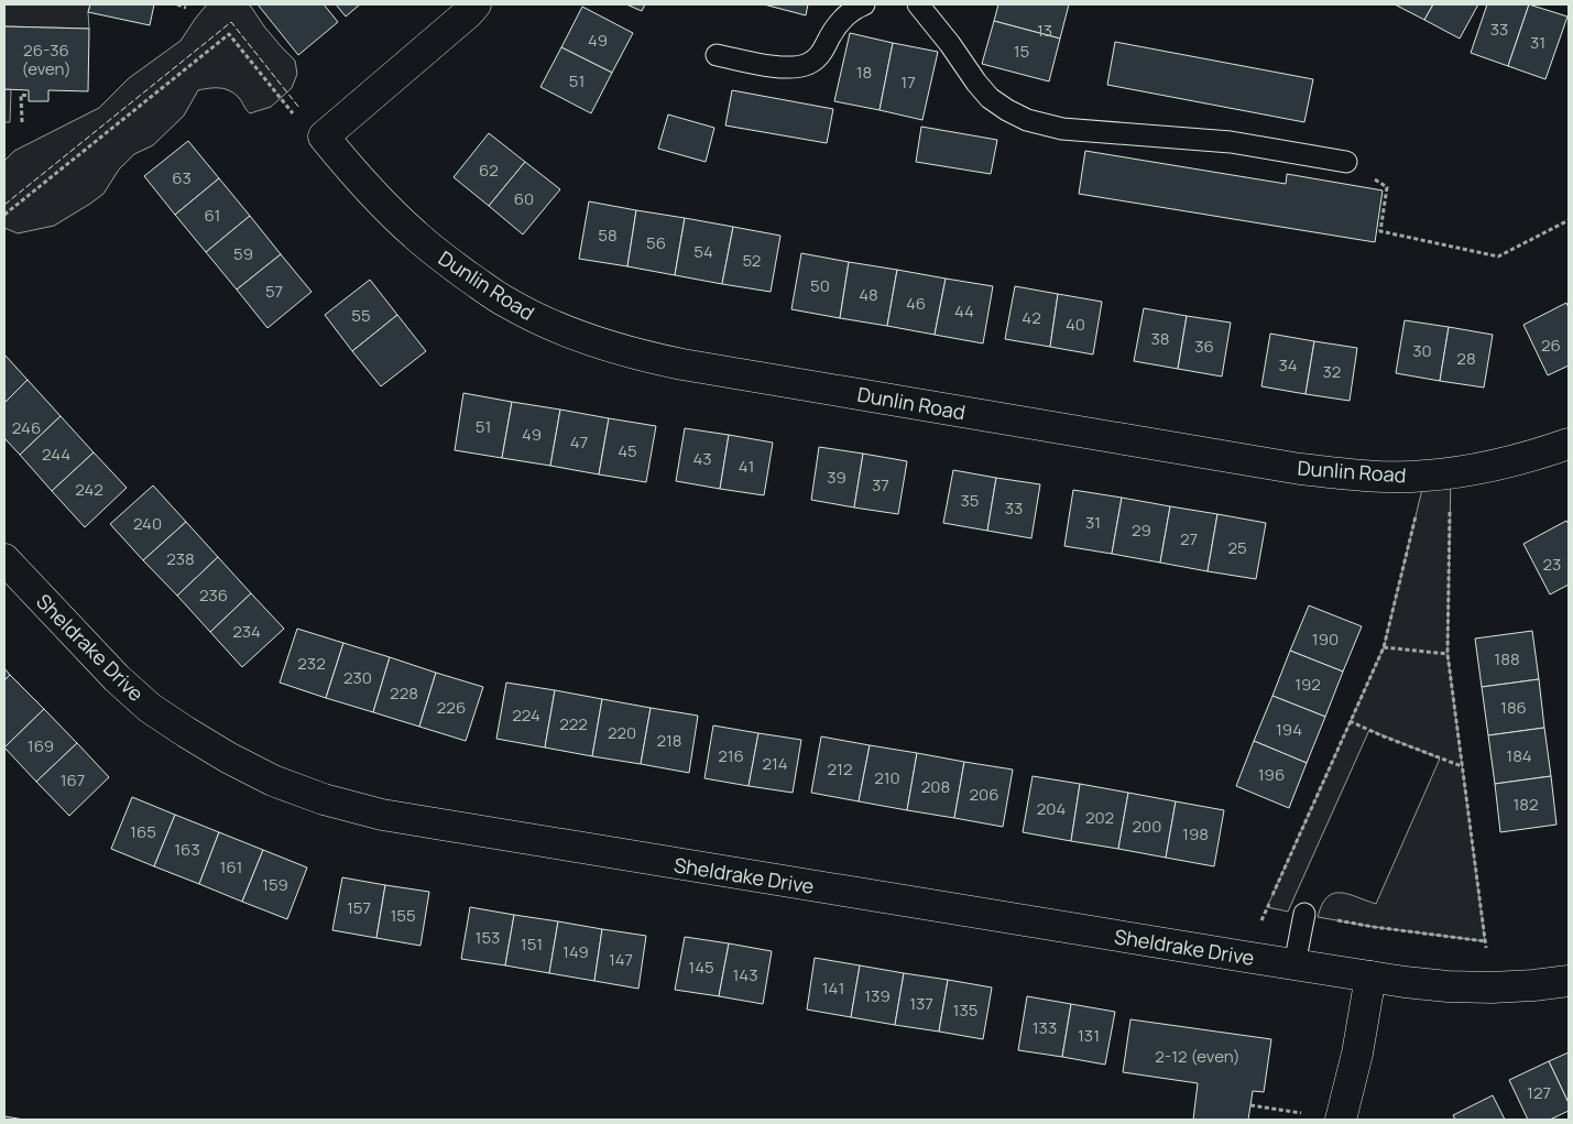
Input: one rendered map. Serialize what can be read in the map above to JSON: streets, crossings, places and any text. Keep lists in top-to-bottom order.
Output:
{
  "streets": {
    "street": ["Dunlin Road", "Sheldrake Drive"]
  },
  "house_numbers": [
    "33",
    "13",
    "49",
    "31",
    "26-36 (even)",
    "15",
    "18",
    "51",
    "17",
    "62",
    "63",
    "60",
    "61",
    "58",
    "56",
    "54",
    "59",
    "52",
    "50",
    "57",
    "48",
    "46",
    "44",
    "55",
    "42",
    "40",
    "38",
    "26",
    "36",
    "30",
    "28",
    "34",
    "32",
    "51",
    "246",
    "49",
    "47",
    "45",
    "244",
    "43",
    "41",
    "39",
    "37",
    "242",
    "35",
    "33",
    "31",
    "240",
    "29",
    "27",
    "25",
    "238",
    "23",
    "236",
    "234",
    "190",
    "188",
    "232",
    "230",
    "192",
    "228",
    "226",
    "186",
    "224",
    "222",
    "194",
    "220",
    "218",
    "169",
    "216",
    "184",
    "214",
    "212",
    "196",
    "210",
    "167",
    "208",
    "206",
    "182",
    "204",
    "202",
    "200",
    "165",
    "198",
    "163",
    "161",
    "159",
    "157",
    "155",
    "153",
    "151",
    "149",
    "147",
    "145",
    "143",
    "141",
    "139",
    "137",
    "135",
    "133",
    "131",
    "2-12 (even)",
    "127"
  ]
}
